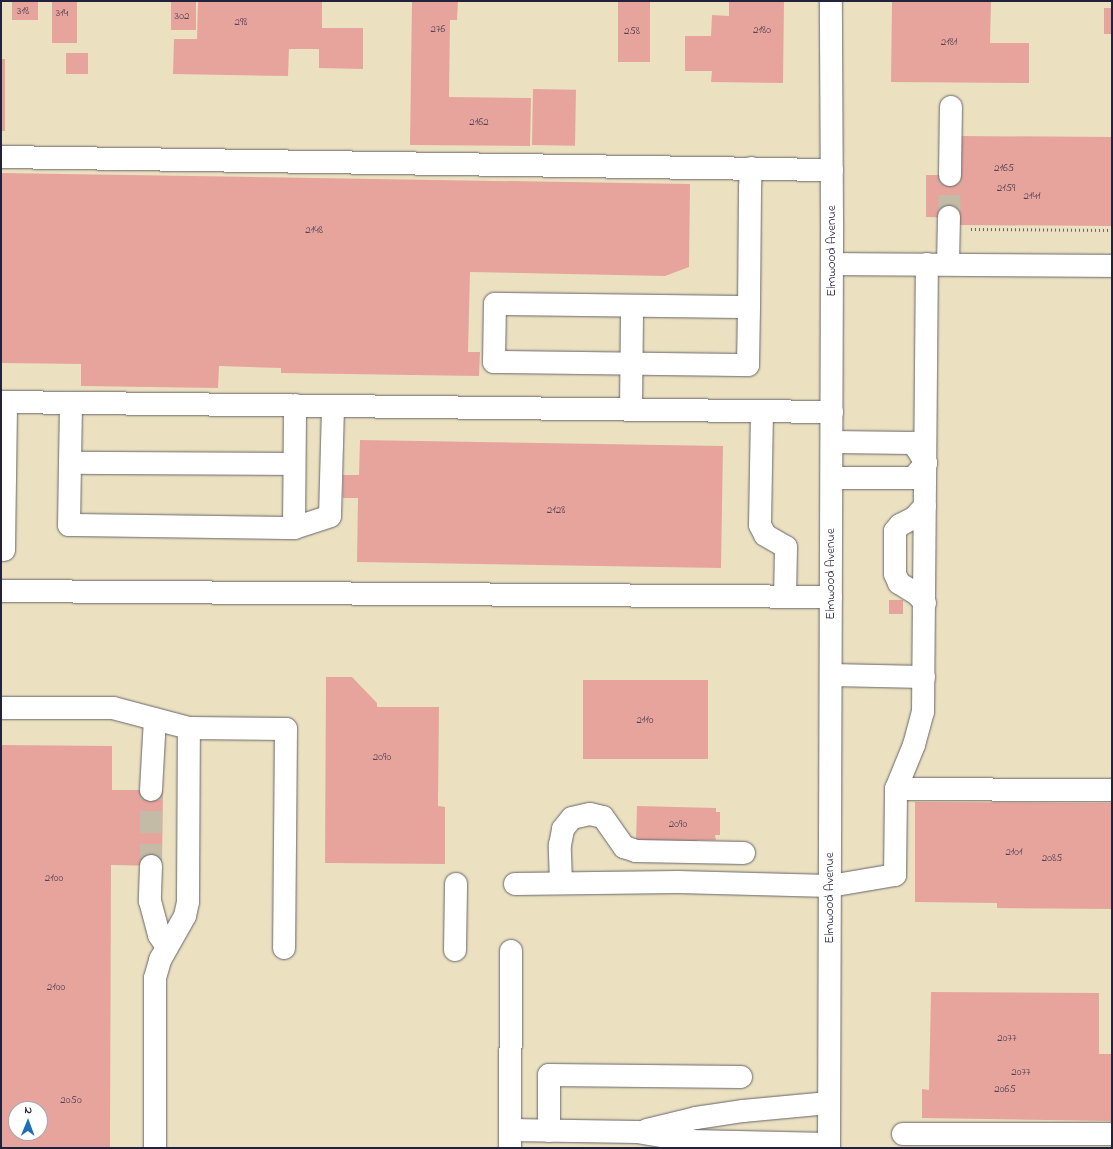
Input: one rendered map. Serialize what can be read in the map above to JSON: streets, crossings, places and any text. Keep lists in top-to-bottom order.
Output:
{
  "streets": {
    "street": ["Elmwood Avenue"]
  },
  "house_numbers": [
    "318",
    "314",
    "302",
    "298",
    "276",
    "2180",
    "258",
    "2181",
    "2162",
    "2165",
    "2159",
    "2141",
    "2148",
    "2128",
    "2110",
    "2090",
    "2090",
    "2101",
    "2085",
    "2100",
    "2100",
    "2077",
    "2077",
    "2065",
    "2050"
  ],
  "north": "top"
}
